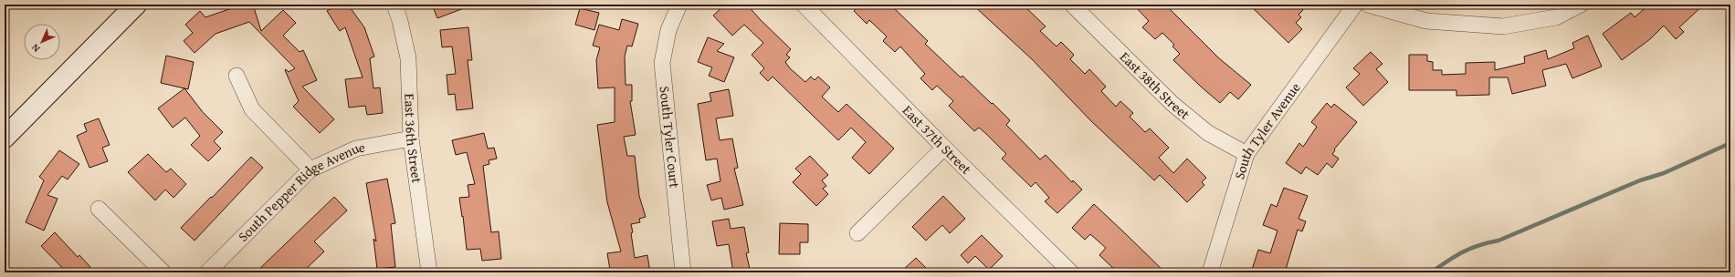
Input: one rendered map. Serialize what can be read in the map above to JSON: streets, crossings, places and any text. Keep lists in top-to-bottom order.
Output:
{
  "streets": {
    "street": [
      "East 38th Street",
      "South Tyler Avenue",
      "East 36th Street",
      "South Tyler Court",
      "East 37th Street",
      "South Pepper Ridge Avenue"
    ]
  },
  "crossings": [
    ["East 38th Street", "South Tyler Avenue"],
    ["East 36th Street", "South Pepper Ridge Avenue"]
  ],
  "north": "bottom left"
}
